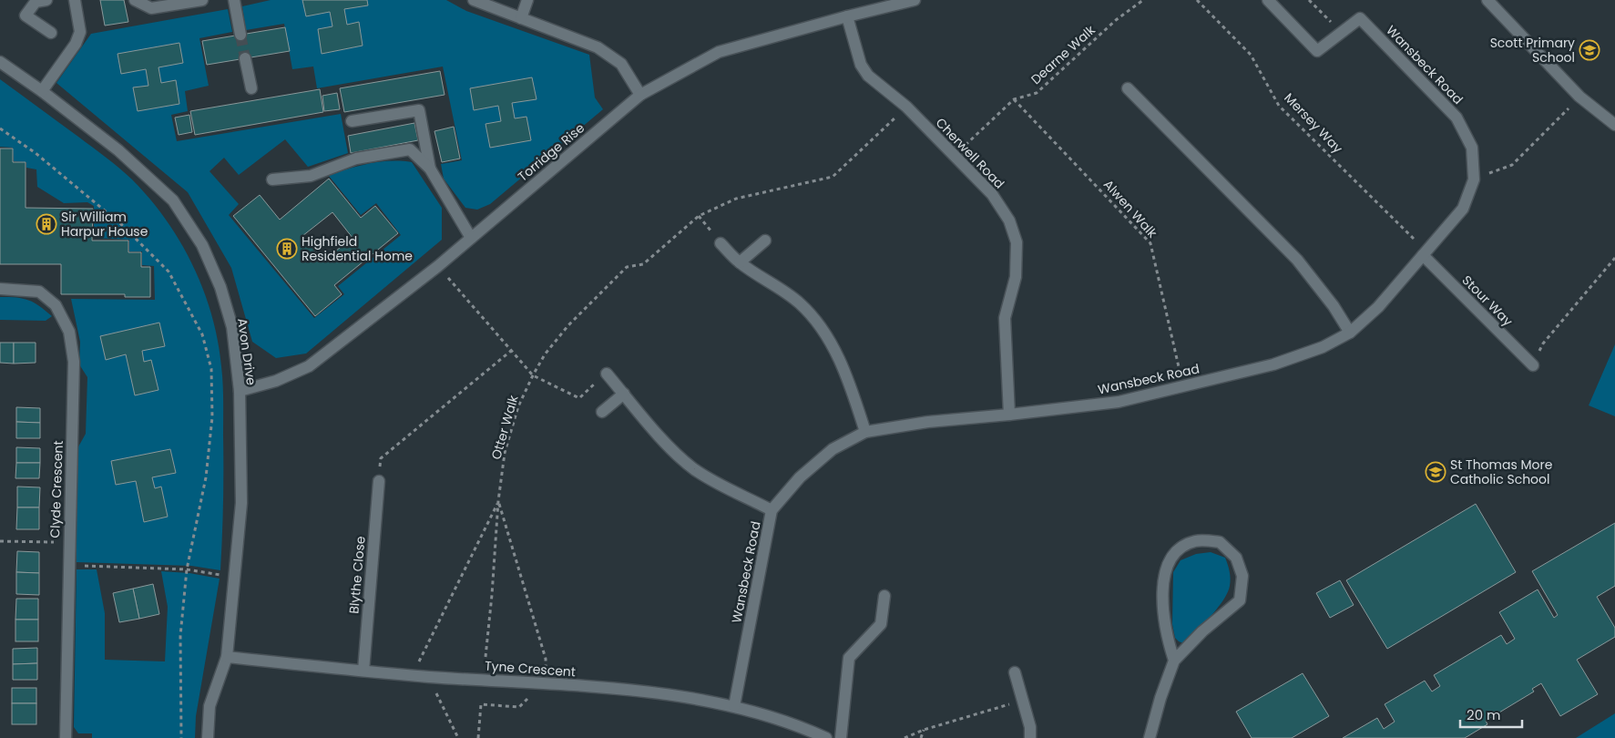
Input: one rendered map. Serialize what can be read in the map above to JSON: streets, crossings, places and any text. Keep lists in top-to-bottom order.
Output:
{
  "streets": {
    "street": [
      "Wansbeck Road",
      "Torridge Rise",
      "Cherwell Road",
      "Stour Way",
      "Avon Drive",
      "Clyde Crescent",
      "Blythe Close",
      "Tyne Crescent"
    ],
    "path": [
      "Dearne Walk",
      "Mersey Way",
      "Alwen Walk",
      "Otter Walk"
    ]
  },
  "crossings": [
    ["Dearne Walk", "Cherwell Road"],
    ["Dearne Walk", "Alwen Walk"],
    ["Wansbeck Road", "Mersey Way"],
    ["Wansbeck Road", "Cherwell Road"],
    ["Wansbeck Road", "Alwen Walk"],
    ["Wansbeck Road", "Stour Way"],
    ["Wansbeck Road", "Tyne Crescent"],
    ["Mersey Way", "Stour Way"],
    ["Torridge Rise", "Cherwell Road"],
    ["Torridge Rise", "Avon Drive"],
    ["Avon Drive", "Tyne Crescent"],
    ["Blythe Close", "Tyne Crescent"]
  ],
  "places": {
    "school or university": ["Scott Primary School", "St Thomas More Catholic School"],
    "building": ["Sir William Harpur House", "Highfield Residential Home"]
  },
  "scale_bar": "20 m"
}
